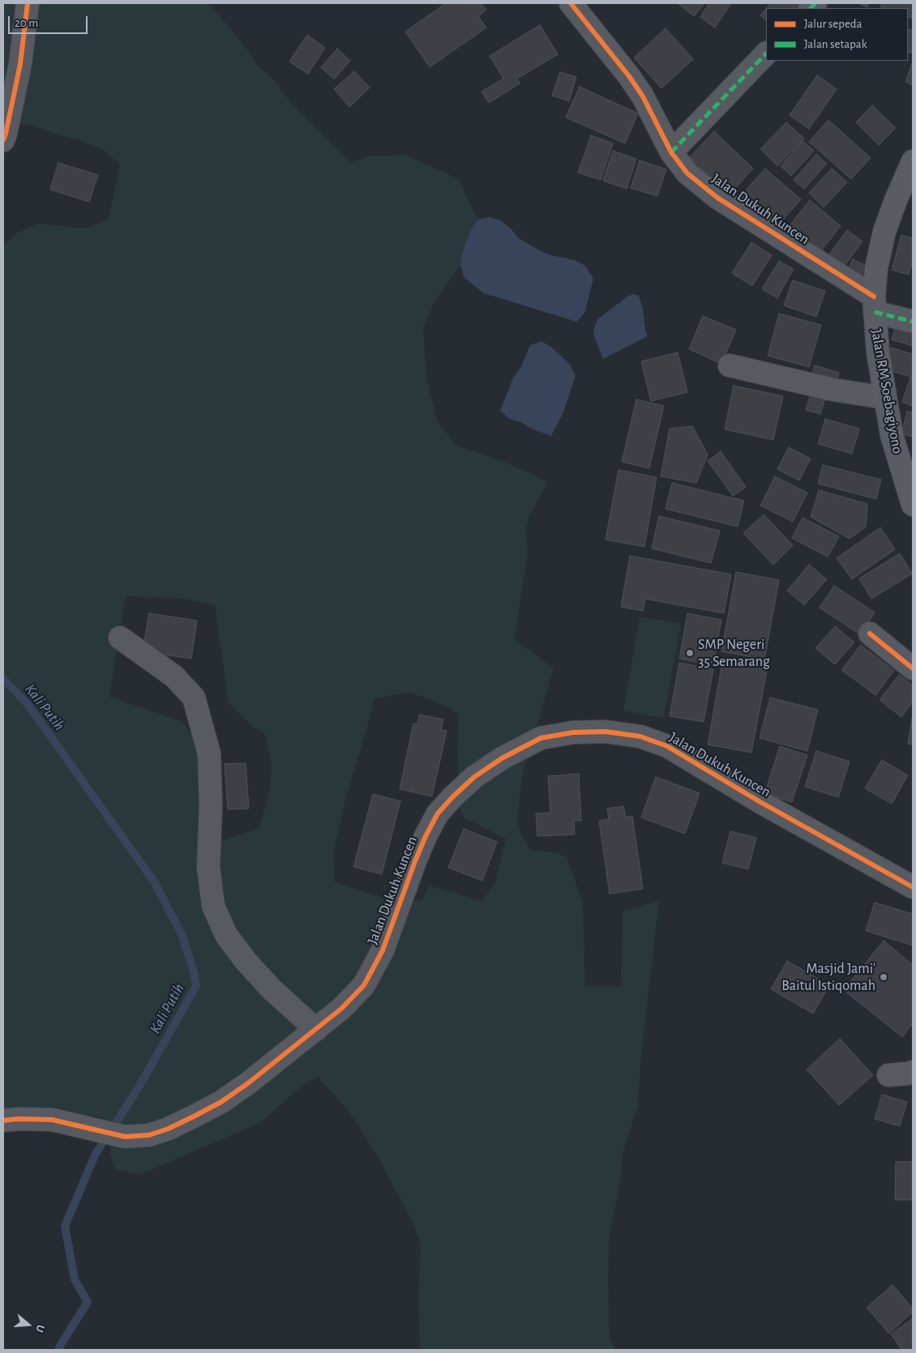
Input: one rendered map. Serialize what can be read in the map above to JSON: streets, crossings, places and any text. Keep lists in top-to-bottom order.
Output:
{
  "streets": {
    "main road": ["Jalan RM Soebagiyono"],
    "street": ["Jalan Dukuh Kuncen"]
  },
  "crossings": [
    ["Jalan Dukuh Kuncen", "Jalan RM Soebagiyono"]
  ],
  "water": ["Kali Putih"],
  "places": ["SMP Negeri 35 Semarang", "Masjid Jami' Baitul Istiqomah"],
  "legend": ["Jalur sepeda", "Jalan setapak"],
  "scale_bar": "20 m",
  "north": "right"
}
